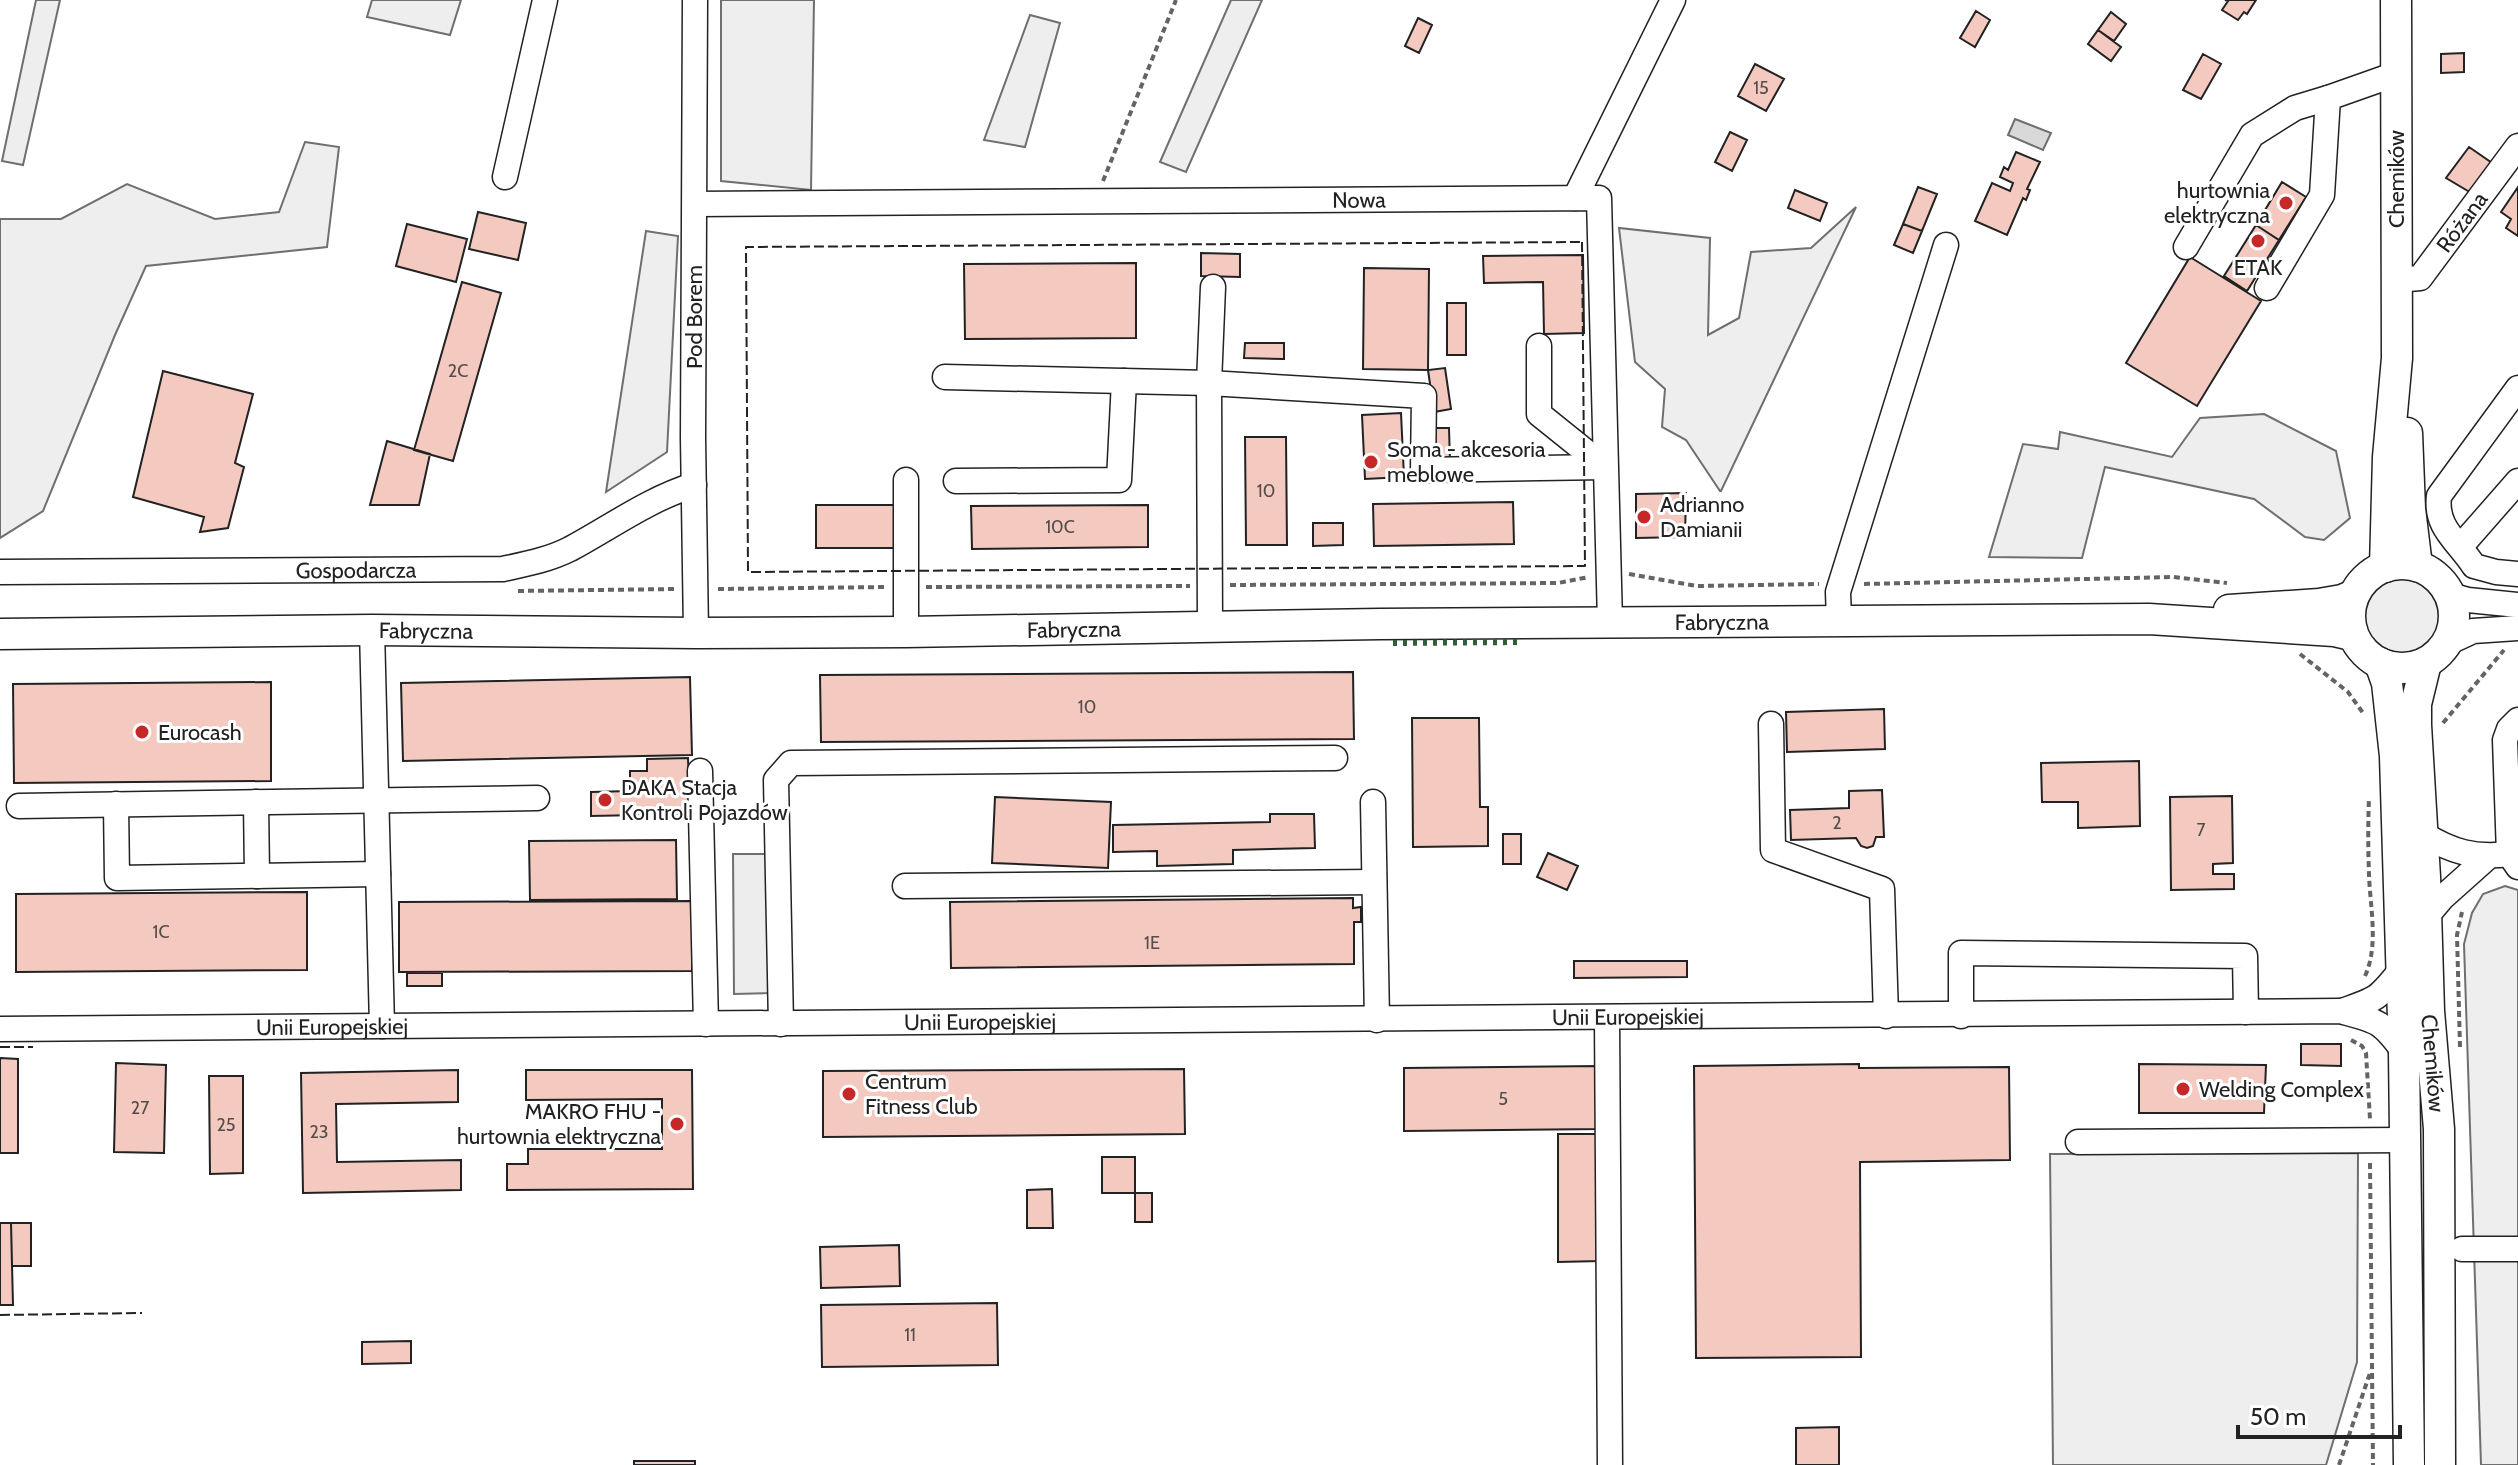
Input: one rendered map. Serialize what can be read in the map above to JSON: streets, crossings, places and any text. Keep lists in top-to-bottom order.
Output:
{
  "streets": {
    "main road": ["Chemików", "Fabryczna"],
    "street": [
      "Nowa",
      "Różana",
      "Pod Borem",
      "Gospodarcza",
      "Unii Europejskiej"
    ]
  },
  "crossings": [
    ["Chemików", "Różana"],
    ["Chemików", "Fabryczna"],
    ["Chemików", "Unii Europejskiej"],
    ["Nowa", "Pod Borem"],
    ["Pod Borem", "Gospodarcza"],
    ["Pod Borem", "Fabryczna"]
  ],
  "places": [
    "hurtownia elektryczna",
    "ETAK",
    "Soma - akcesoria meblowe",
    "Adrianno Damianii",
    "Eurocash",
    "DAKA Stacja Kontroli Pojazdów",
    "Welding Complex",
    "Centrum Fitness Club",
    "MAKRO FHU - hurtownia elektryczna"
  ],
  "house_numbers": [
    "15",
    "2C",
    "10",
    "10C",
    "10",
    "2",
    "7",
    "1C",
    "1E",
    "5",
    "27",
    "25",
    "23",
    "11"
  ],
  "scale_bar": "50 m"
}
